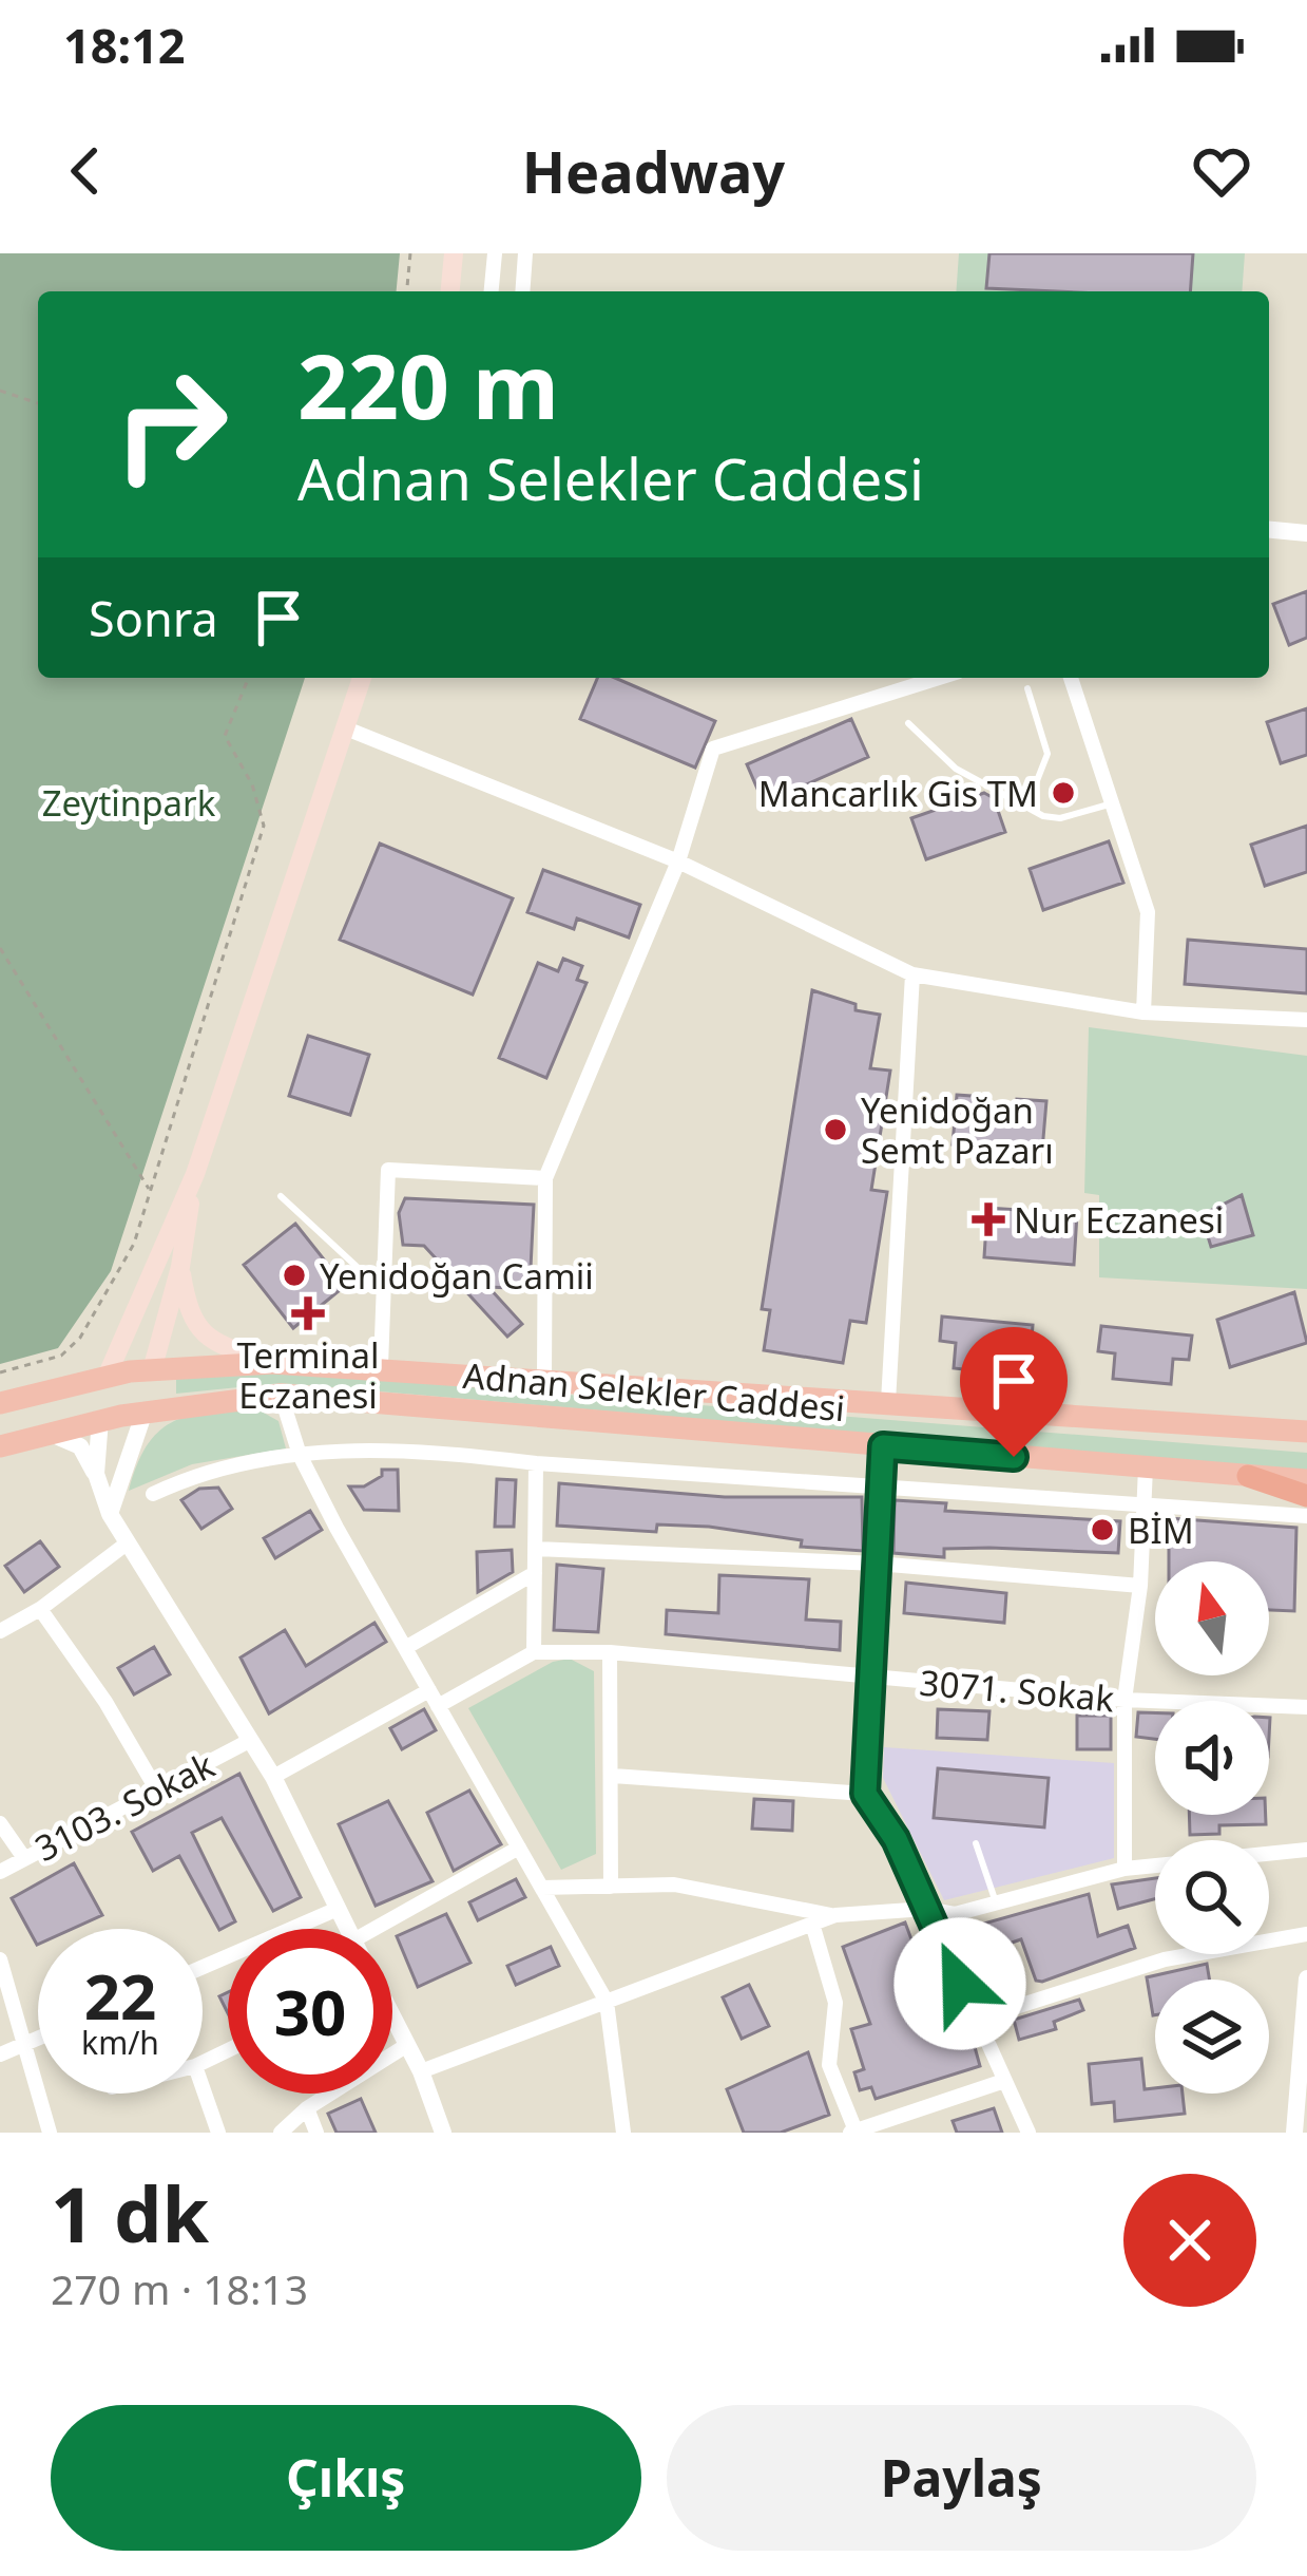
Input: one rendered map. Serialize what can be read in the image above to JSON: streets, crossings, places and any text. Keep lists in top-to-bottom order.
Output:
{
  "streets": {
    "main road": ["Adnan Selekler Caddesi"],
    "street": ["3071. Sokak", "3103. Sokak"]
  },
  "parks": ["Zeytinpark"],
  "places": {
    "other": [
      "Mancarlık Gis TM",
      "Yenidoğan Semt Pazarı",
      "Yenidoğan Camii",
      "BİM"
    ],
    "health": ["Nur Eczanesi", "Terminal Eczanesi"]
  },
  "north": "top",
  "page": {
    "status": "18:12",
    "header": "Headway",
    "turn": ["220 m", "Adnan Selekler Caddesi"],
    "then": "Sonra",
    "speed": "22 km/h",
    "limit": "30",
    "heading": ["1 dk", "270 m · 18:13"],
    "buttons": ["Çıkış", "Paylaş"]
  }
}
